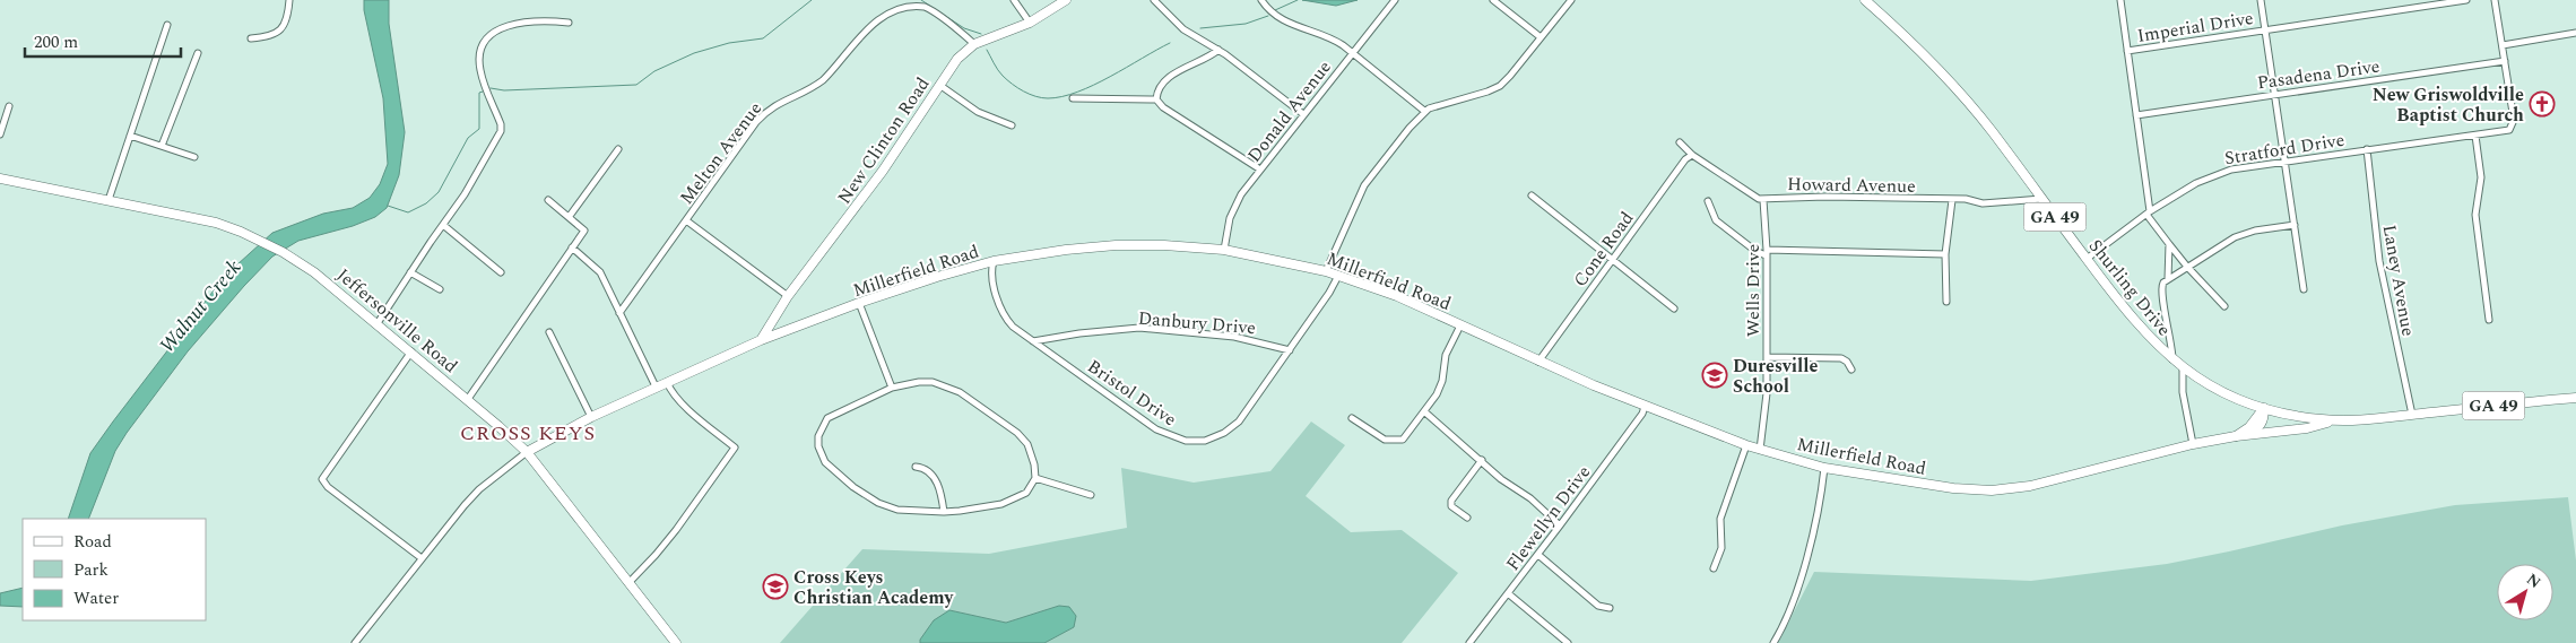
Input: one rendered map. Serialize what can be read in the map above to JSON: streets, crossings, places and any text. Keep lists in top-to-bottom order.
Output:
{
  "streets": {
    "main road": [
      "New Clinton Road",
      "GA 49",
      "Millerfield Road",
      "Shurling Drive",
      "Jeffersonville Road"
    ],
    "street": [
      "Imperial Drive",
      "Pasadena Drive",
      "Donald Avenue",
      "Stratford Drive",
      "Melton Avenue",
      "Howard Avenue",
      "Cone Road",
      "Laney Avenue",
      "Wells Drive",
      "Danbury Drive",
      "Bristol Drive",
      "Flewellyn Drive"
    ]
  },
  "crossings": [
    ["Pasadena Drive", "Stratford Drive"],
    ["Donald Avenue", "Millerfield Road"],
    ["New Clinton Road", "Melton Avenue"],
    ["New Clinton Road", "Millerfield Road"],
    ["Stratford Drive", "Laney Avenue"],
    ["Stratford Drive", "Shurling Drive"],
    ["Howard Avenue", "Cone Road"],
    ["Howard Avenue", "Shurling Drive"],
    ["Howard Avenue", "Wells Drive"],
    ["GA 49", "Millerfield Road"],
    ["GA 49", "Laney Avenue"],
    ["GA 49", "Shurling Drive"],
    ["Cone Road", "Millerfield Road"],
    ["Millerfield Road", "Shurling Drive"],
    ["Millerfield Road", "Wells Drive"],
    ["Millerfield Road", "Jeffersonville Road"],
    ["Millerfield Road", "Bristol Drive"],
    ["Millerfield Road", "Flewellyn Drive"],
    ["Danbury Drive", "Bristol Drive"]
  ],
  "districts": ["CROSS KEYS"],
  "water": ["Walnut Creek"],
  "places": {
    "church": ["New Griswoldville Baptist Church"],
    "school or university": ["Duresville School", "Cross Keys Christian Academy"]
  },
  "legend": ["Road", "Park", "Water"],
  "scale_bar": "200 m",
  "north": "top right"
}
